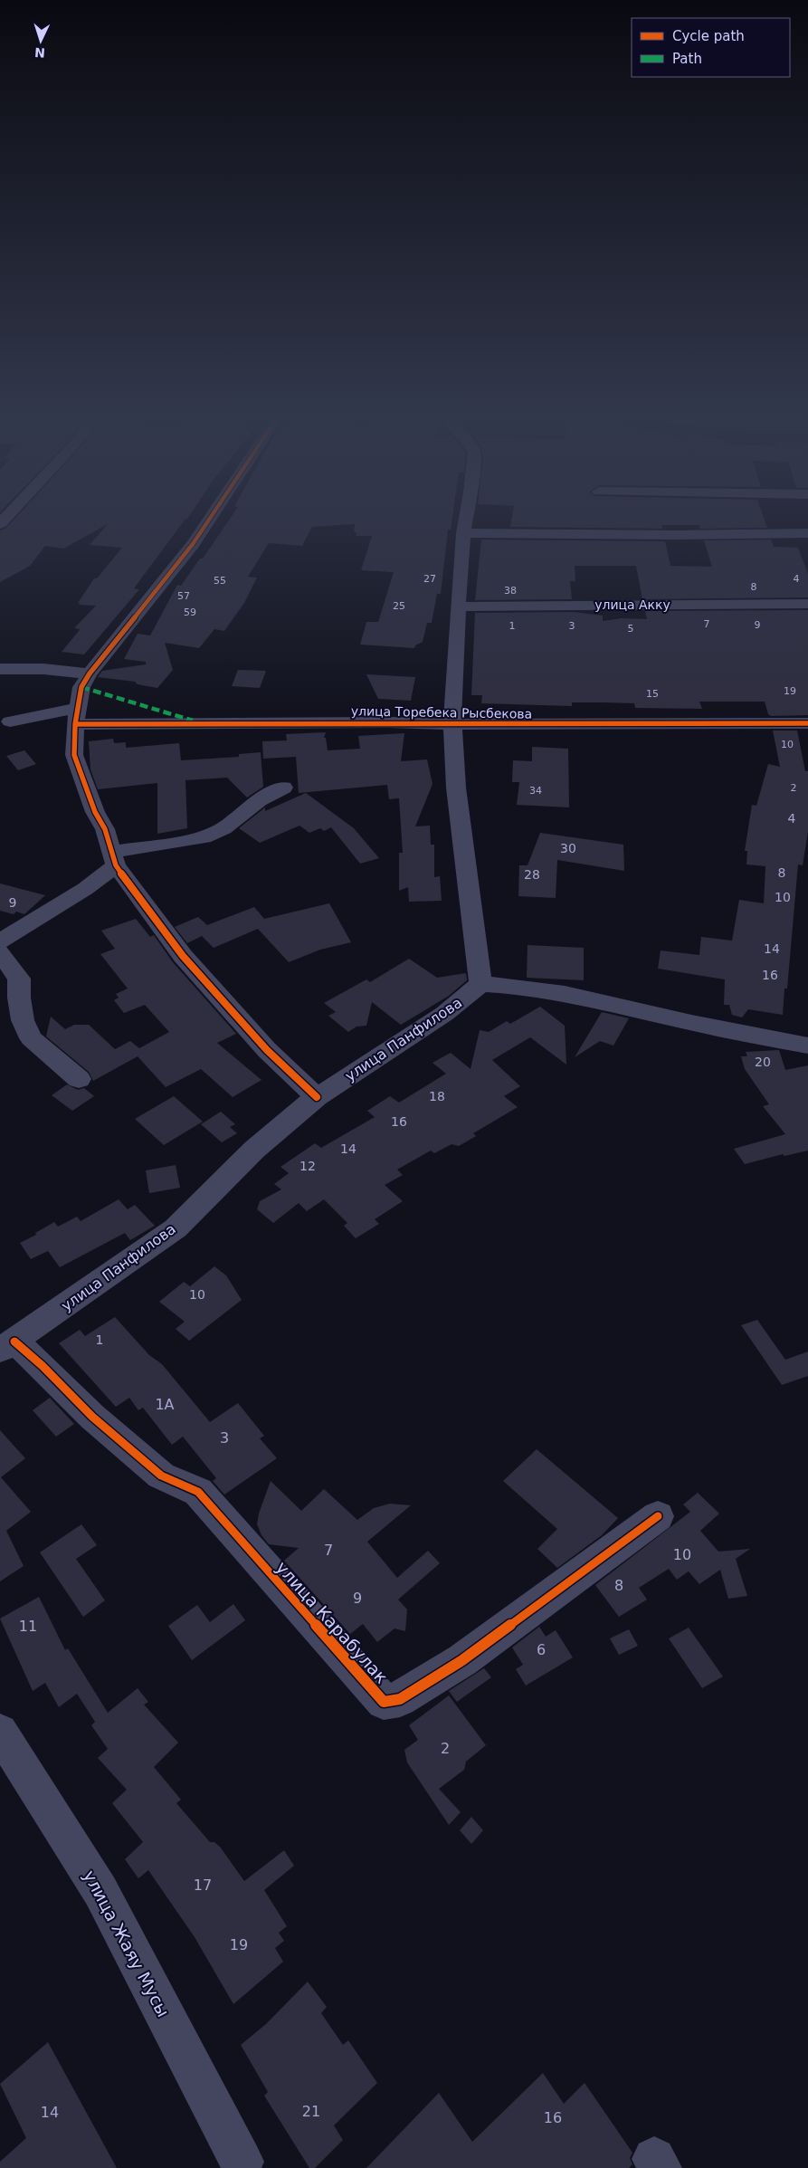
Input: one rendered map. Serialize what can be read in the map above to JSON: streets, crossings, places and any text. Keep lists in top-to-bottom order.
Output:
{
  "streets": {
    "street": [
      "улица Акку",
      "улица Торебека Рысбекова",
      "улица Панфилова",
      "улица Карабулак",
      "улица Жаяу Мусы"
    ]
  },
  "crossings": [
    ["улица Панфилова", "улица Карабулак"]
  ],
  "house_numbers": [
    "27",
    "4",
    "55",
    "8",
    "38",
    "57",
    "25",
    "59",
    "7",
    "9",
    "1",
    "3",
    "5",
    "19",
    "15",
    "10",
    "2",
    "34",
    "4",
    "30",
    "8",
    "28",
    "10",
    "9",
    "14",
    "16",
    "20",
    "18",
    "16",
    "14",
    "12",
    "10",
    "1",
    "1А",
    "3",
    "7",
    "10",
    "8",
    "9",
    "11",
    "6",
    "2",
    "17",
    "19",
    "21",
    "14",
    "16"
  ],
  "legend": ["Cycle path", "Path"],
  "north": "bottom"
}
